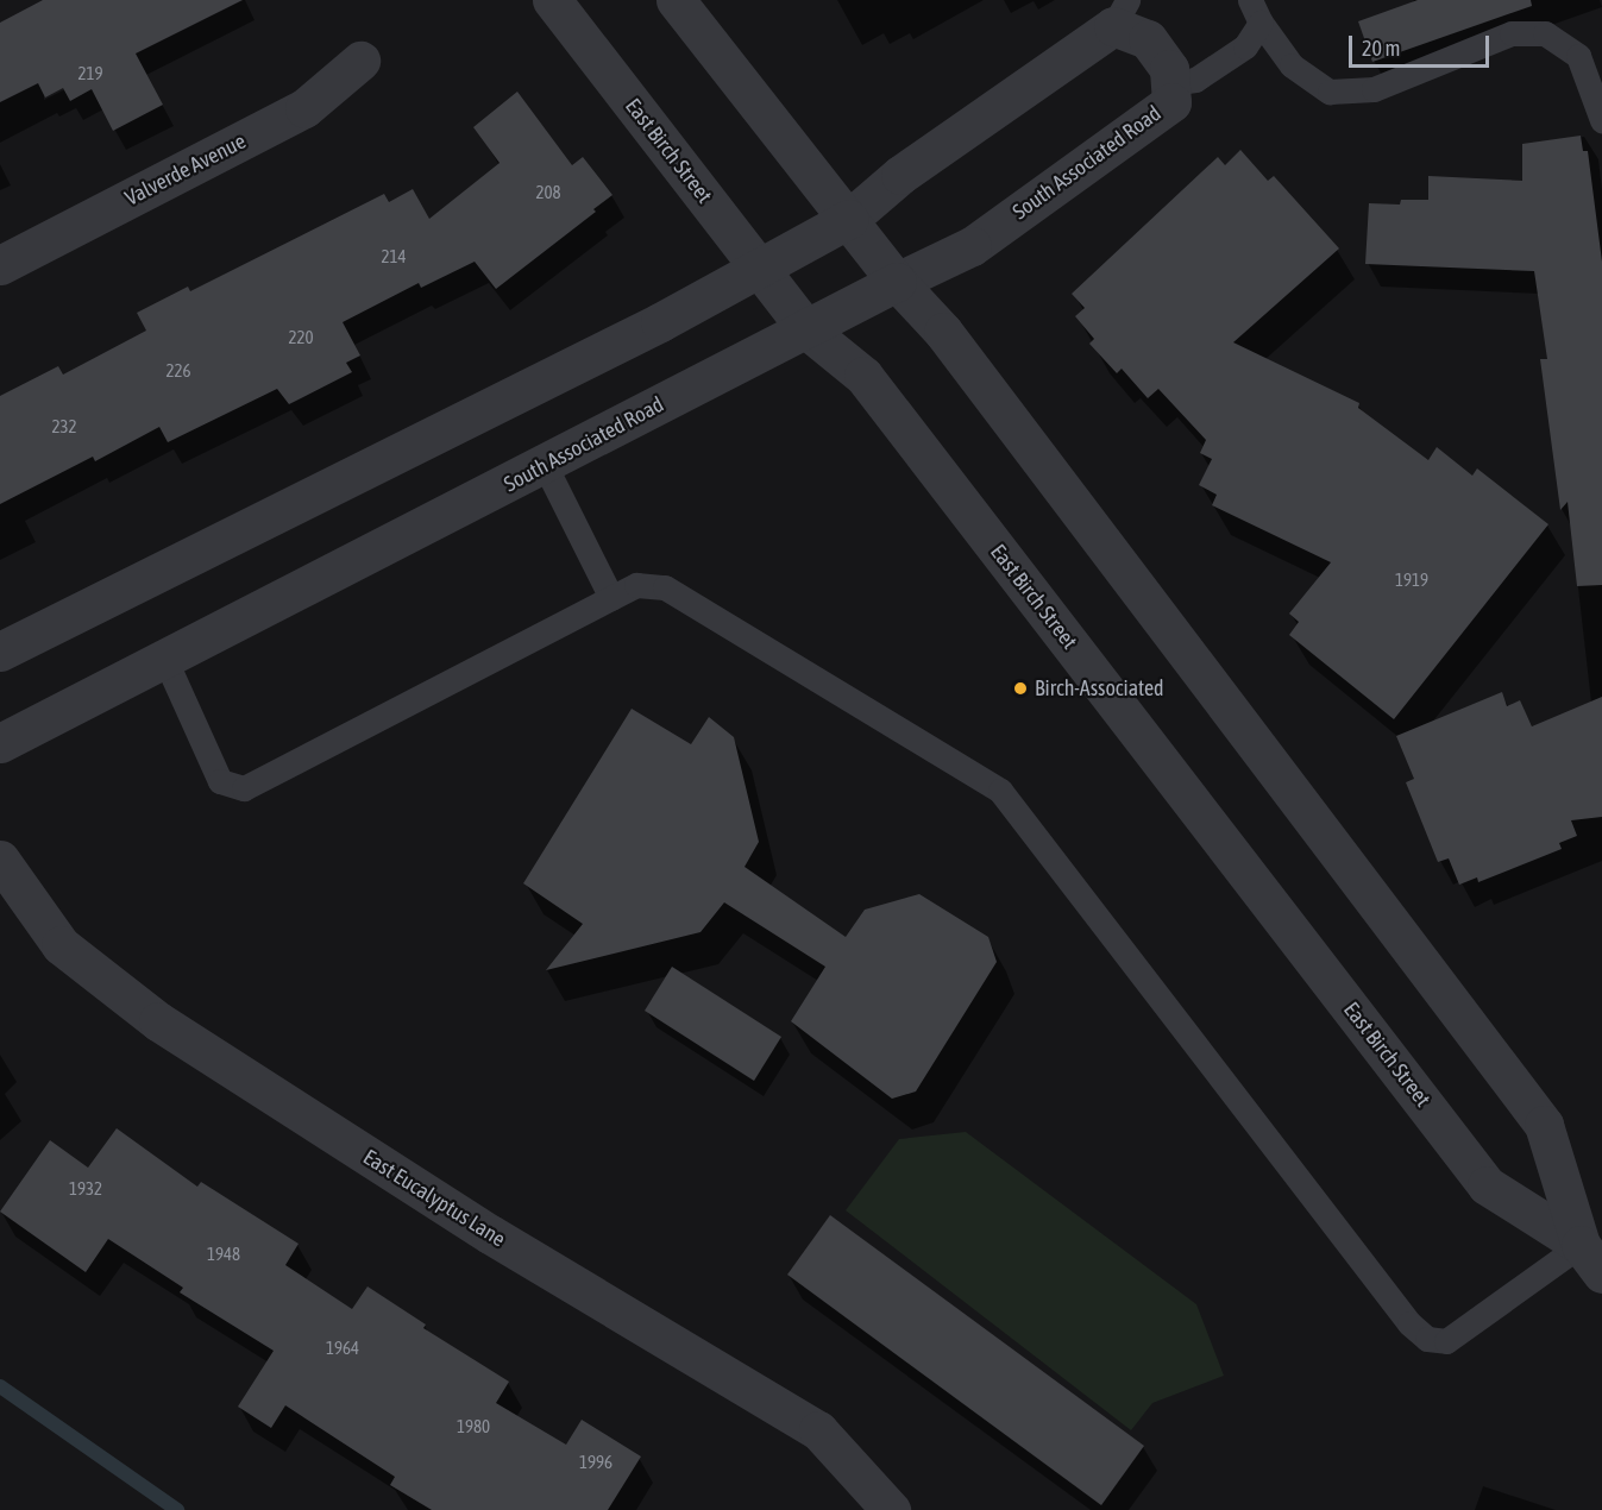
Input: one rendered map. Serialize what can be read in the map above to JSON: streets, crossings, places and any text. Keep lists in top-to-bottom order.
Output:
{
  "streets": {
    "street": [
      "East Birch Street",
      "South Associated Road",
      "Valverde Avenue",
      "East Eucalyptus Lane"
    ]
  },
  "crossings": [
    ["East Birch Street", "South Associated Road"]
  ],
  "places": ["Birch-Associated"],
  "house_numbers": [
    "219",
    "208",
    "214",
    "220",
    "226",
    "232",
    "1919",
    "1932",
    "1948",
    "1964",
    "1980",
    "1996"
  ],
  "scale_bar": "20 m"
}
